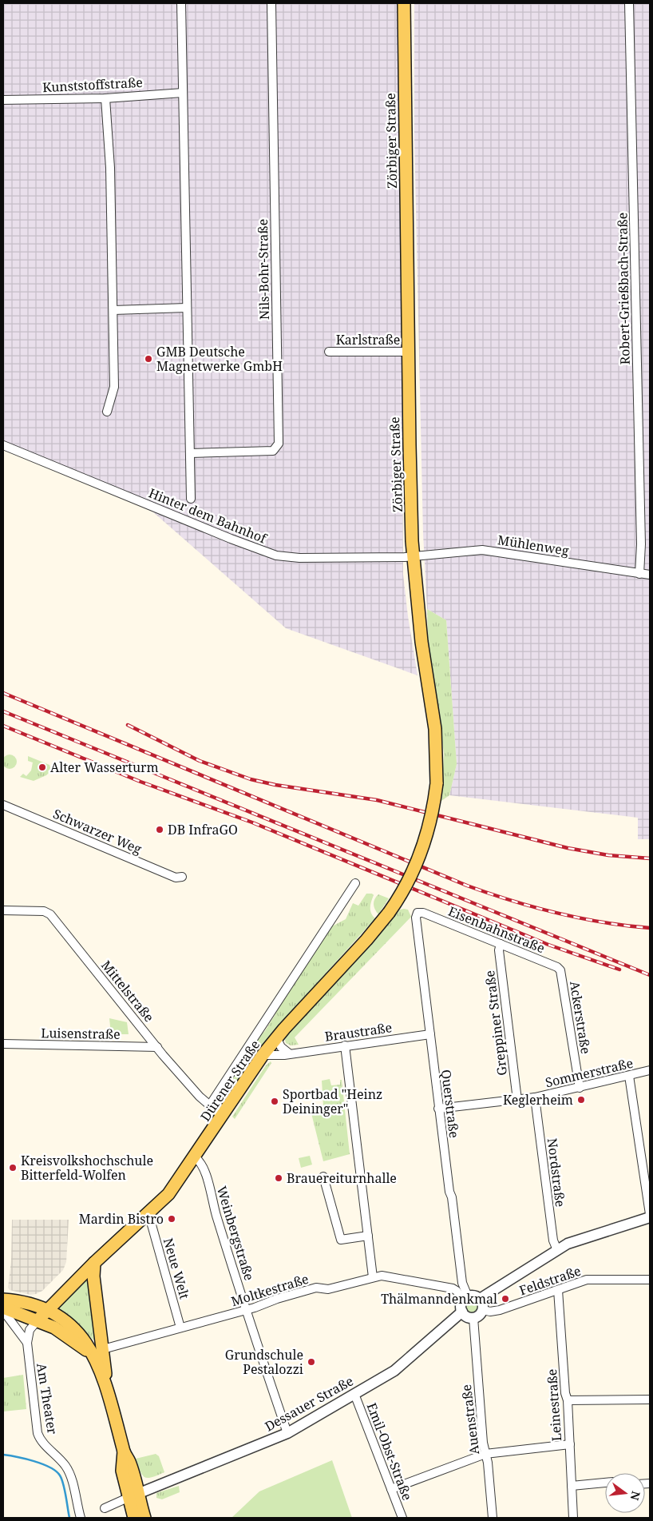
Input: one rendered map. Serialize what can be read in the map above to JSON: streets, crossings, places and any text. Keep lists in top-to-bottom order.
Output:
{
  "streets": {
    "main road": ["Zörbiger Straße", "Dürener Straße"],
    "street": [
      "Kunststoffstraße",
      "Nils-Bohr-Straße",
      "Robert-Grießbach-Straße",
      "Karlstraße",
      "Hinter dem Bahnhof",
      "Mühlenweg",
      "Schwarzer Weg",
      "Eisenbahnstraße",
      "Mittelstraße",
      "Ackerstraße",
      "Greppiner Straße",
      "Braustraße",
      "Luisenstraße",
      "Sommerstraße",
      "Querstraße",
      "Nordstraße",
      "Weinbergstraße",
      "Neue Welt",
      "Feldstraße",
      "Moltkestraße",
      "Am Theater",
      "Dessauer Straße",
      "Leinestraße",
      "Auenstraße",
      "Emil-Obst-Straße"
    ]
  },
  "crossings": [
    ["Zörbiger Straße", "Karlstraße"],
    ["Zörbiger Straße", "Hinter dem Bahnhof"],
    ["Zörbiger Straße", "Mühlenweg"],
    ["Zörbiger Straße", "Dürener Straße"],
    ["Robert-Grießbach-Straße", "Mühlenweg"],
    ["Hinter dem Bahnhof", "Mühlenweg"],
    ["Eisenbahnstraße", "Ackerstraße"],
    ["Eisenbahnstraße", "Greppiner Straße"],
    ["Eisenbahnstraße", "Querstraße"],
    ["Mittelstraße", "Luisenstraße"],
    ["Mittelstraße", "Dürener Straße"],
    ["Ackerstraße", "Sommerstraße"],
    ["Greppiner Straße", "Sommerstraße"],
    ["Braustraße", "Dürener Straße"],
    ["Braustraße", "Querstraße"],
    ["Sommerstraße", "Querstraße"],
    ["Sommerstraße", "Nordstraße"],
    ["Dürener Straße", "Weinbergstraße"],
    ["Dürener Straße", "Neue Welt"],
    ["Dürener Straße", "Am Theater"],
    ["Querstraße", "Feldstraße"],
    ["Querstraße", "Moltkestraße"],
    ["Querstraße", "Dessauer Straße"],
    ["Querstraße", "Auenstraße"],
    ["Weinbergstraße", "Moltkestraße"],
    ["Weinbergstraße", "Dessauer Straße"],
    ["Neue Welt", "Moltkestraße"],
    ["Feldstraße", "Moltkestraße"],
    ["Feldstraße", "Dessauer Straße"],
    ["Feldstraße", "Leinestraße"],
    ["Feldstraße", "Auenstraße"],
    ["Moltkestraße", "Dessauer Straße"],
    ["Moltkestraße", "Auenstraße"],
    ["Dessauer Straße", "Auenstraße"],
    ["Dessauer Straße", "Emil-Obst-Straße"]
  ],
  "places": [
    "GMB Deutsche Magnetwerke GmbH",
    "Alter Wasserturm",
    "DB InfraGO",
    "Keglerheim",
    "Sportbad \"Heinz Deininger\"",
    "Kreisvolkshochschule Bitterfeld-Wolfen",
    "Brauereiturnhalle",
    "Mardin Bistro",
    "Thälmanndenkmal",
    "Grundschule Pestalozzi"
  ],
  "north": "right"
}
